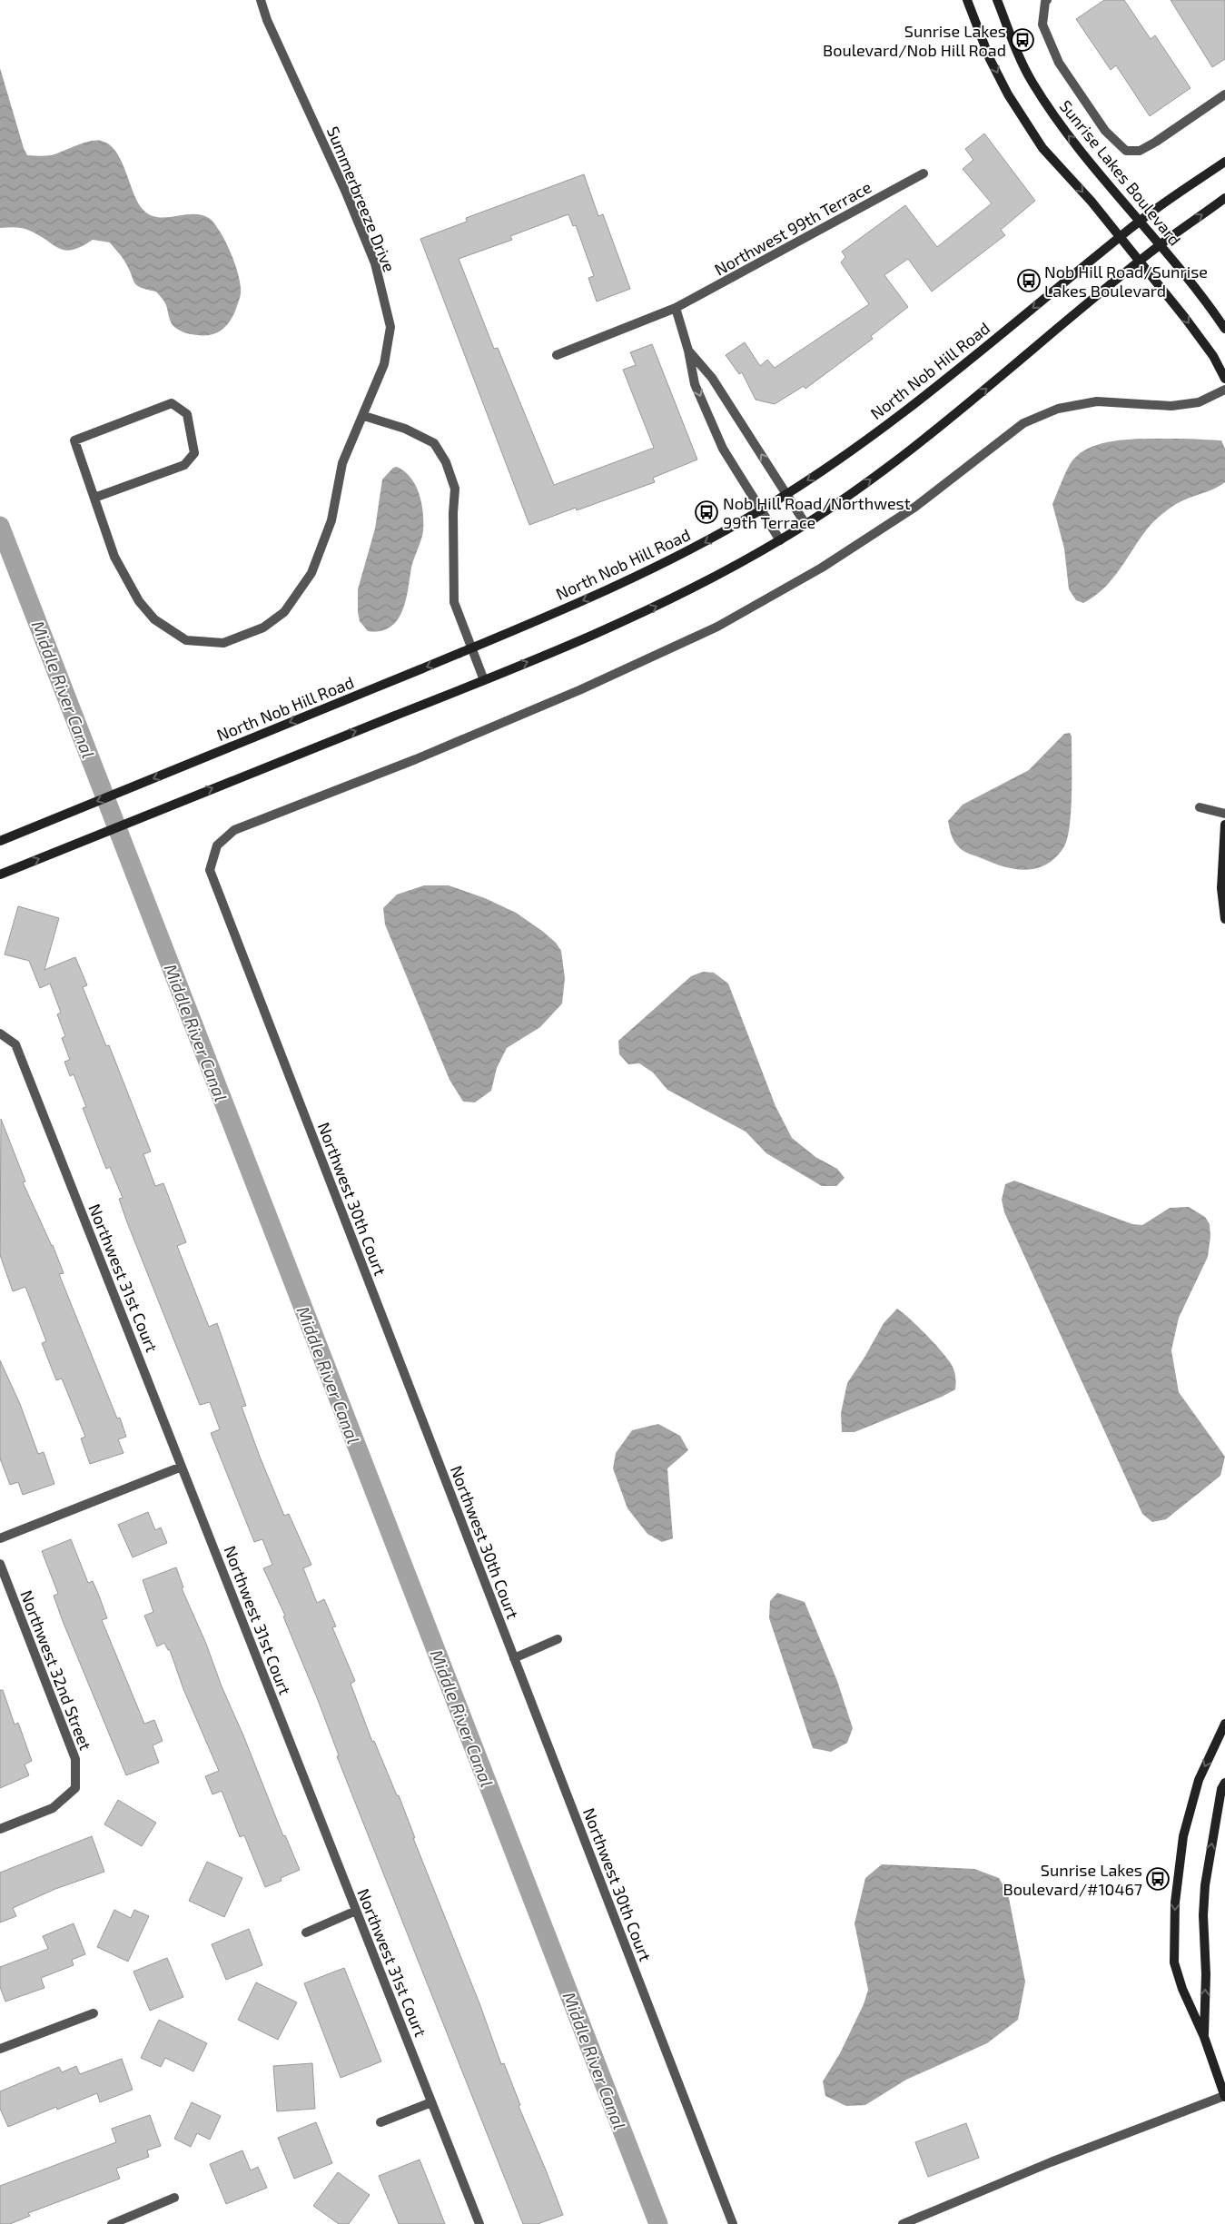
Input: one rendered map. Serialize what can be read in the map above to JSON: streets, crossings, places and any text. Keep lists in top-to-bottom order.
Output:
{
  "streets": {
    "main road": ["Sunrise Lakes Boulevard", "North Nob Hill Road"],
    "street": [
      "Summerbreeze Drive",
      "Northwest 99th Terrace",
      "Northwest 30th Court",
      "Northwest 31st Court",
      "Northwest 32nd Street"
    ]
  },
  "crossings": [
    ["Sunrise Lakes Boulevard", "North Nob Hill Road"]
  ],
  "water": ["Middle River Canal"],
  "places": {
    "bus stop": [
      "Sunrise Lakes Boulevard/Nob Hill Road",
      "Nob Hill Road/Sunrise Lakes Boulevard",
      "Nob Hill Road/Northwest 99th Terrace",
      "Sunrise Lakes Boulevard/#10467"
    ]
  }
}
